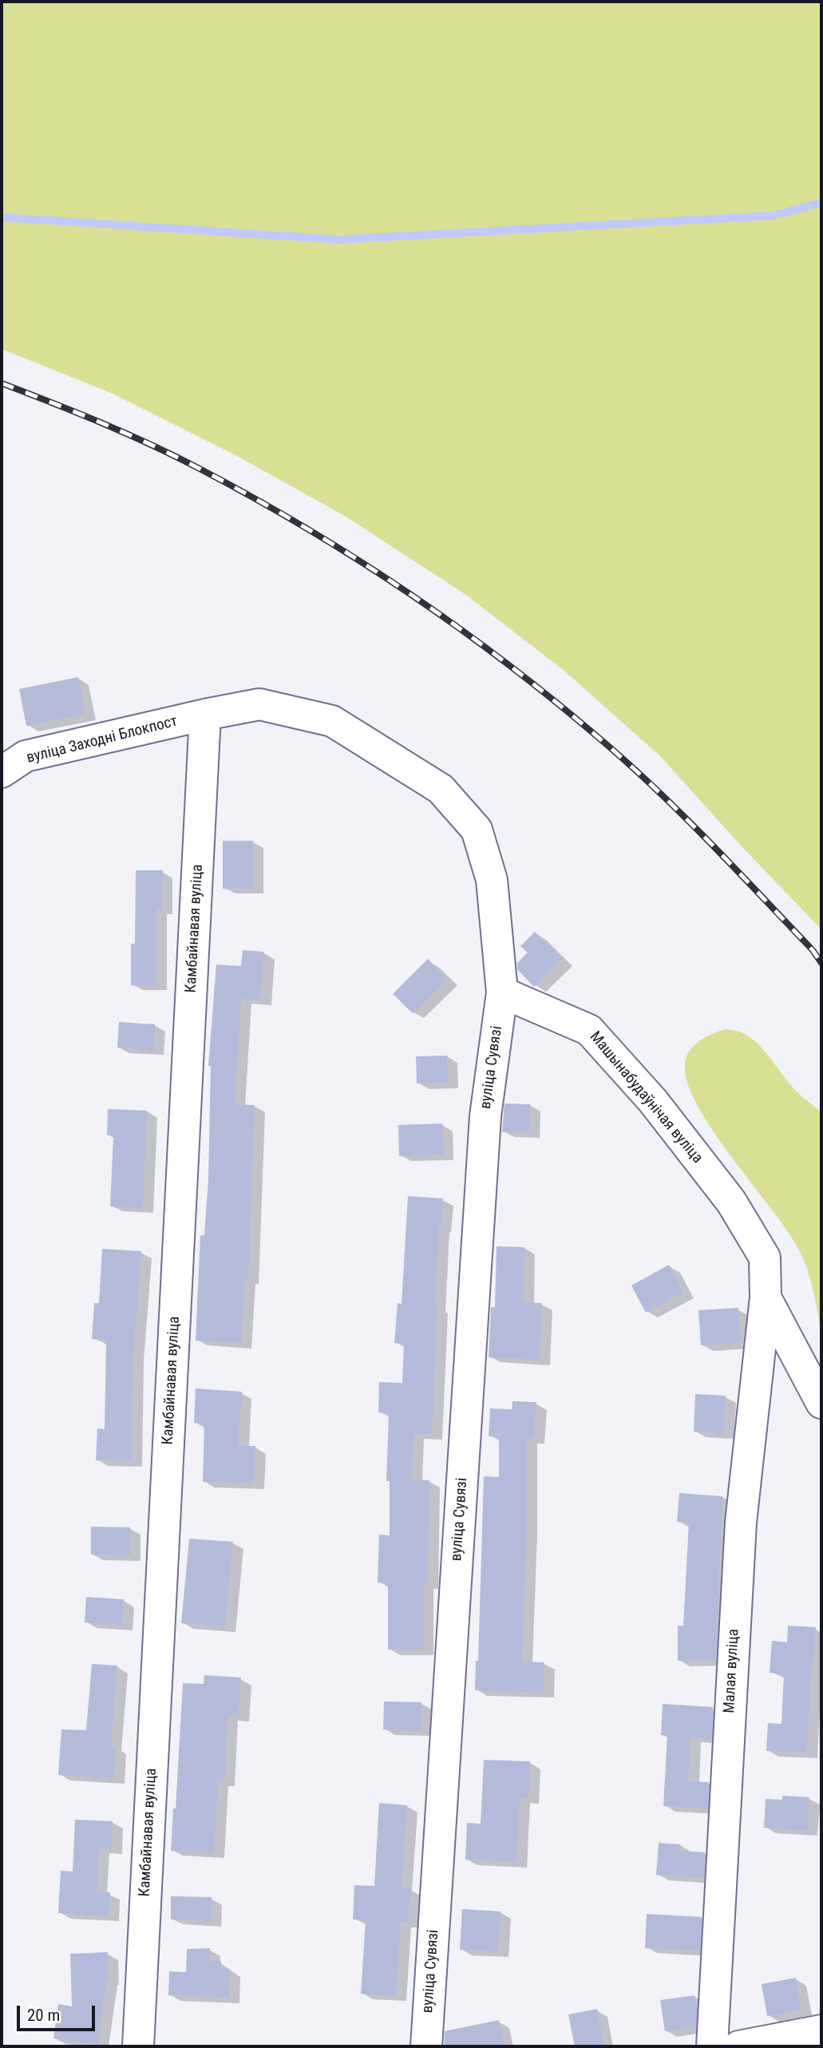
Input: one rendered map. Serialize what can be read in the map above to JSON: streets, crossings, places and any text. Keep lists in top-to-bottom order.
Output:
{
  "streets": {
    "street": [
      "вуліца Заходні Блокпост",
      "Камбайнавая вуліца",
      "вуліца Сувязі",
      "Машынабудаўнічая вуліца",
      "Малая вуліца"
    ]
  },
  "crossings": [
    ["вуліца Заходні Блокпост", "Камбайнавая вуліца"],
    ["вуліца Сувязі", "Машынабудаўнічая вуліца"],
    ["Машынабудаўнічая вуліца", "Малая вуліца"]
  ],
  "scale_bar": "20 m"
}
